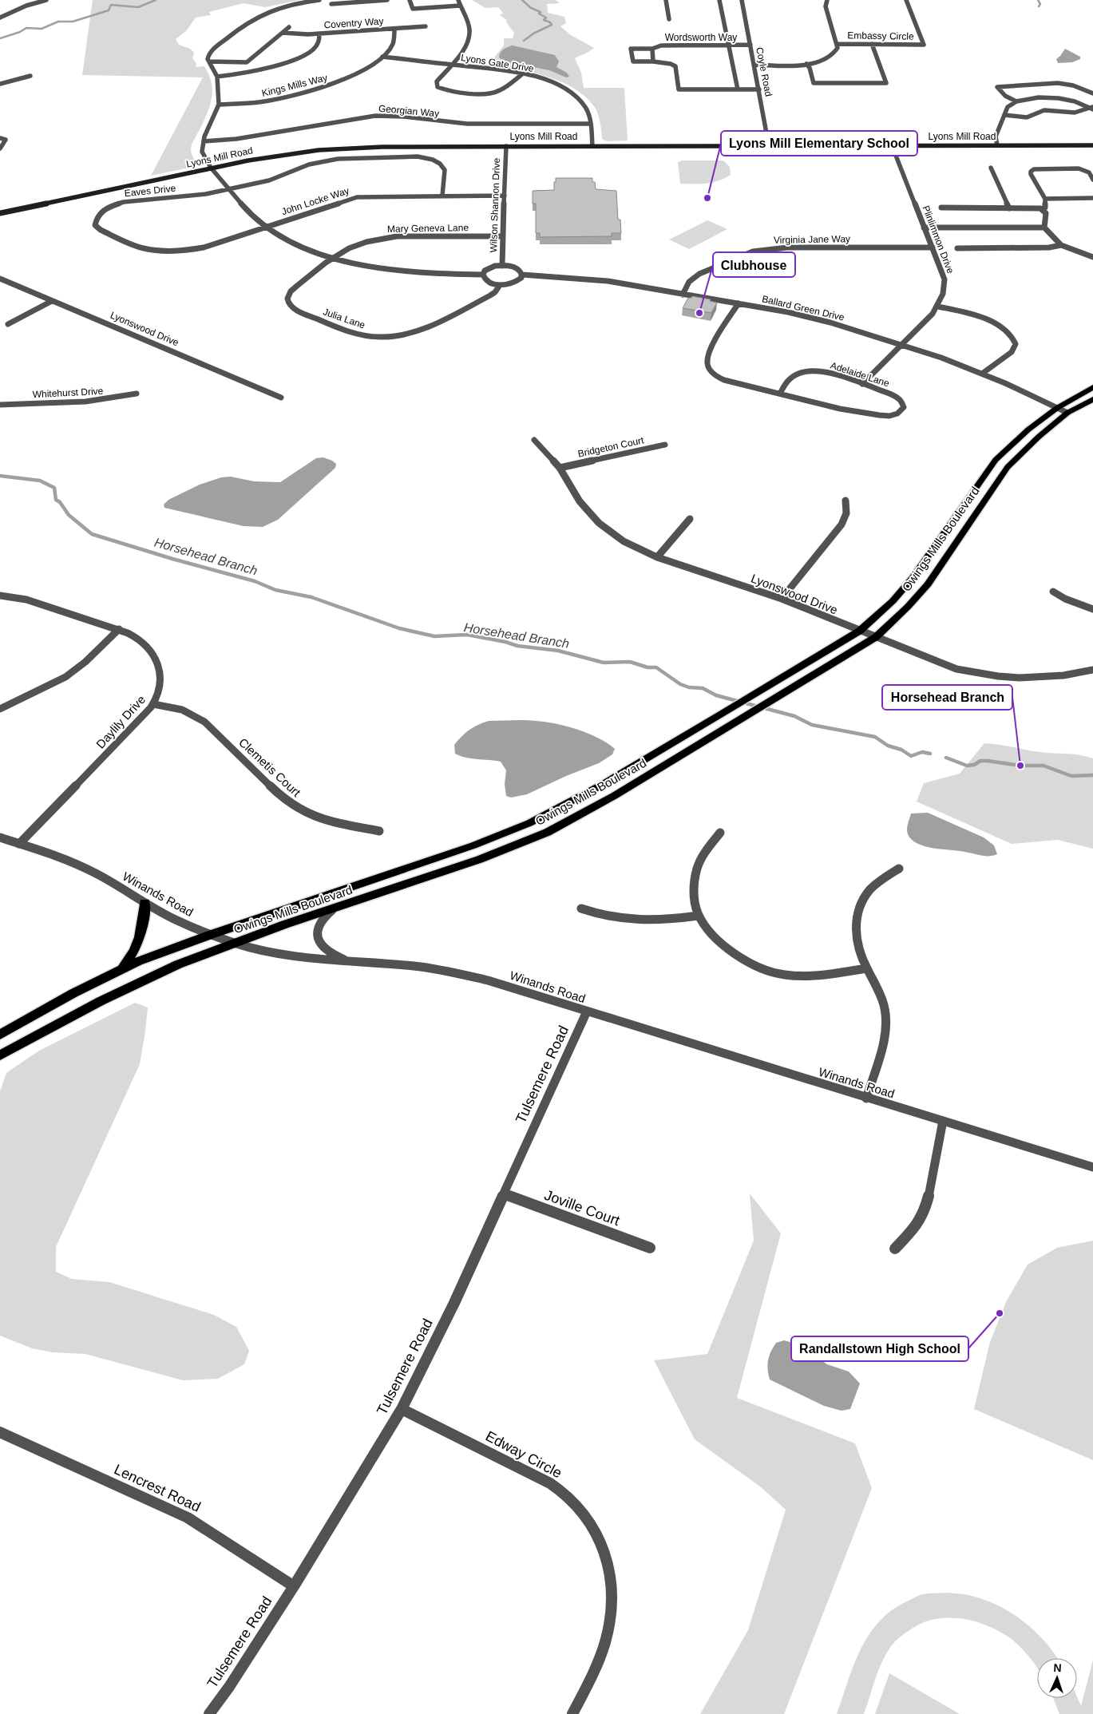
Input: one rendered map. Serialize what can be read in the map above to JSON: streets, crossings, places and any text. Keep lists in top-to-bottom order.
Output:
{
  "streets": {
    "main road": ["Lyons Mill Road", "Owings Mills Boulevard"],
    "street": [
      "Coventry Way",
      "Embassy Circle",
      "Wordsworth Way",
      "Lyons Gate Drive",
      "Coyle Road",
      "Kings Mills Way",
      "Georgian Way",
      "Eaves Drive",
      "John Locke Way",
      "Wilson Shannon Drive",
      "Mary Geneva Lane",
      "Virginia Jane Way",
      "Plinlimmon Drive",
      "Ballard Green Drive",
      "Julia Lane",
      "Lyonswood Drive",
      "Adelaide Lane",
      "Whitehurst Drive",
      "Bridgeton Court",
      "Daylily Drive",
      "Clemetis Court",
      "Winands Road",
      "Tulsemere Road",
      "Joville Court",
      "Edway Circle",
      "Lencrest Road"
    ]
  },
  "crossings": [
    ["Coventry Way", "Kings Mills Way"],
    ["Wordsworth Way", "Coyle Road"],
    ["Lyons Gate Drive", "Kings Mills Way"],
    ["Lyons Gate Drive", "Georgian Way"],
    ["Lyons Gate Drive", "Lyons Mill Road"],
    ["Coyle Road", "Lyons Mill Road"],
    ["Lyons Mill Road", "Wilson Shannon Drive"],
    ["Lyons Mill Road", "Plinlimmon Drive"],
    ["Eaves Drive", "John Locke Way"],
    ["John Locke Way", "Wilson Shannon Drive"],
    ["Wilson Shannon Drive", "Mary Geneva Lane"],
    ["Mary Geneva Lane", "Julia Lane"],
    ["Virginia Jane Way", "Plinlimmon Drive"],
    ["Virginia Jane Way", "Ballard Green Drive"],
    ["Plinlimmon Drive", "Ballard Green Drive"],
    ["Plinlimmon Drive", "Adelaide Lane"],
    ["Ballard Green Drive", "Adelaide Lane"],
    ["Ballard Green Drive", "Owings Mills Boulevard"],
    ["Lyonswood Drive", "Bridgeton Court"],
    ["Lyonswood Drive", "Owings Mills Boulevard"],
    ["Owings Mills Boulevard", "Winands Road"],
    ["Daylily Drive", "Clemetis Court"],
    ["Daylily Drive", "Winands Road"],
    ["Winands Road", "Tulsemere Road"],
    ["Tulsemere Road", "Joville Court"],
    ["Tulsemere Road", "Edway Circle"],
    ["Tulsemere Road", "Lencrest Road"]
  ],
  "water": ["Horsehead Branch"],
  "places": [
    "Lyons Mill Elementary School",
    "Clubhouse",
    "Horsehead Branch",
    "Randallstown High School"
  ],
  "north": "top"
}
